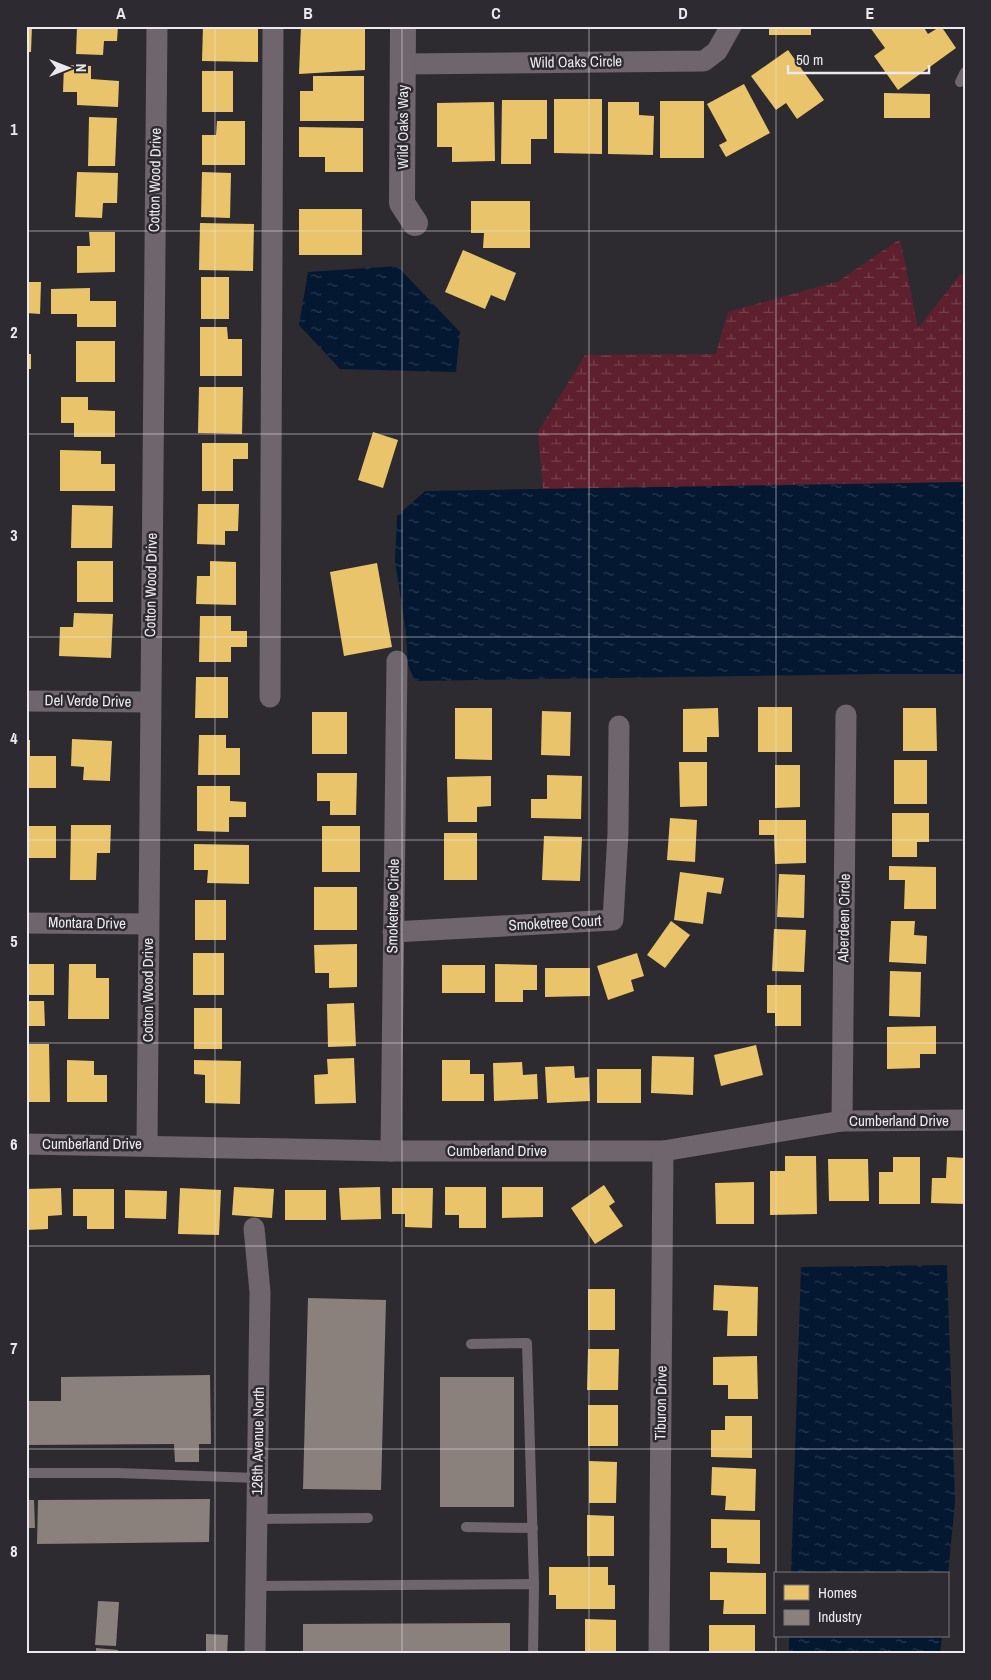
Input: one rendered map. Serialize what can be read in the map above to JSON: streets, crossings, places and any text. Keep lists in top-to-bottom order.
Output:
{
  "streets": {
    "street": [
      "Wild Oaks Circle",
      "Wild Oaks Way",
      "Cotton Wood Drive",
      "Del Verde Drive",
      "Smoketree Circle",
      "Aberdeen Circle",
      "Montara Drive",
      "Smoketree Court",
      "Cumberland Drive",
      "Tiburon Drive",
      "126th Avenue North"
    ]
  },
  "crossings": [
    ["Wild Oaks Circle", "Wild Oaks Way"],
    ["Cotton Wood Drive", "Del Verde Drive"],
    ["Cotton Wood Drive", "Montara Drive"],
    ["Cotton Wood Drive", "Cumberland Drive"],
    ["Smoketree Circle", "Smoketree Court"],
    ["Smoketree Circle", "Cumberland Drive"],
    ["Aberdeen Circle", "Cumberland Drive"],
    ["Cumberland Drive", "Tiburon Drive"]
  ],
  "legend": ["Homes", "Industry"],
  "scale_bar": "50 m",
  "north": "right",
  "grid": {
    "columns": [
      "A",
      "B",
      "C",
      "D",
      "E"
    ],
    "rows": [
      "1",
      "2",
      "3",
      "4",
      "5",
      "6",
      "7",
      "8"
    ]
  }
}
